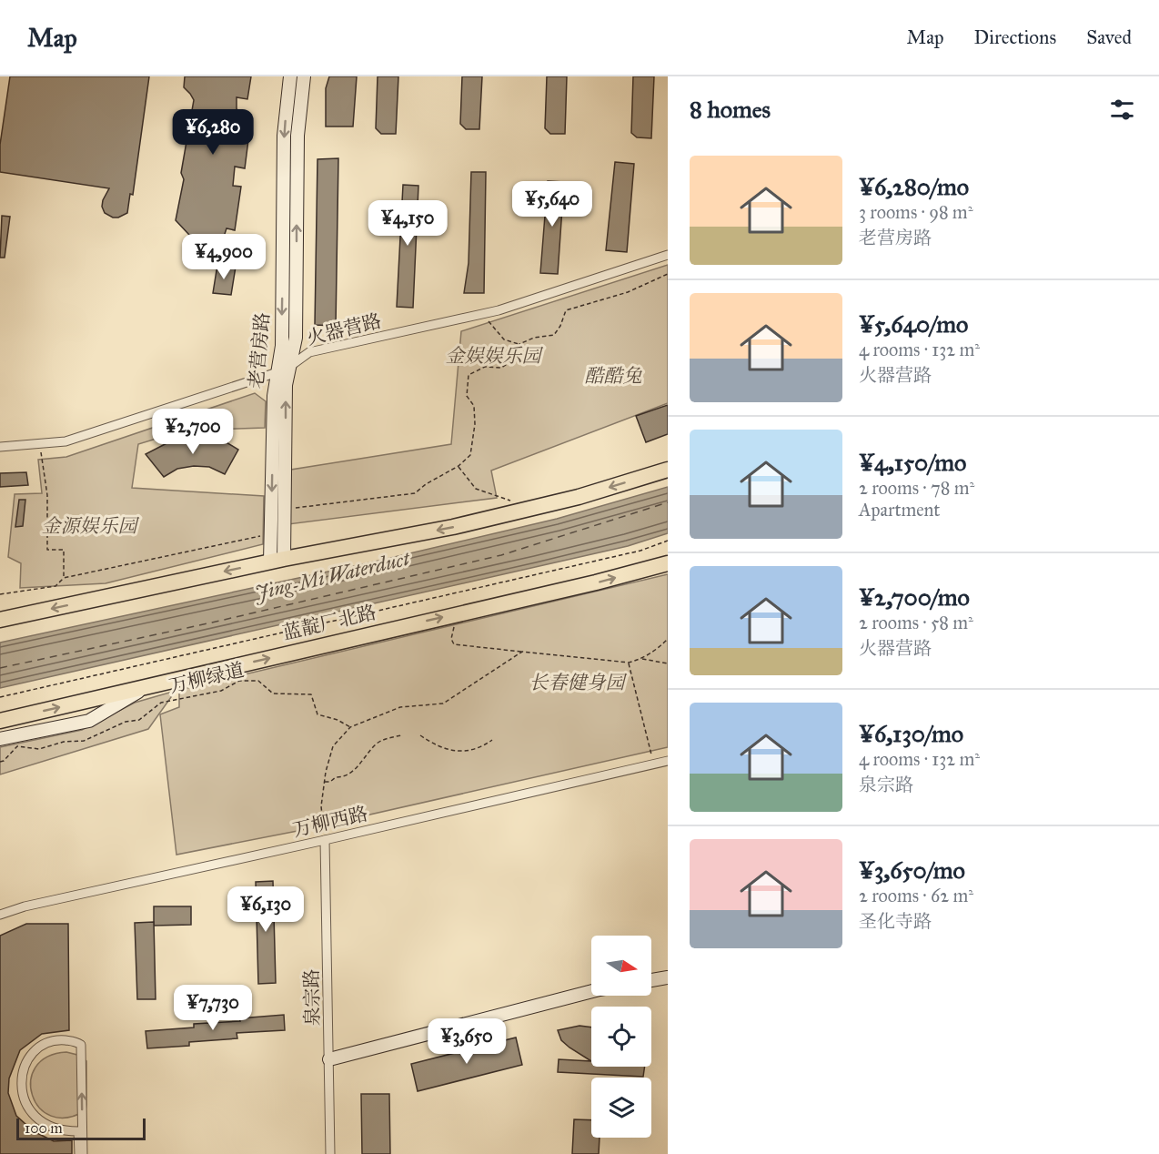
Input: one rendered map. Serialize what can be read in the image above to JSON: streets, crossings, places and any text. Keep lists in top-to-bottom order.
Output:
{
  "streets": {
    "highway": ["蓝靛厂北路"],
    "street": [
      "火器营路",
      "老营房路",
      "万柳西路",
      "泉宗路"
    ],
    "path": ["万柳绿道"]
  },
  "crossings": [
    ["火器营路", "老营房路"],
    ["万柳西路", "泉宗路"]
  ],
  "water": ["Jing-Mi Waterduct"],
  "parks": [
    "金娱娱乐园",
    "酷酷兔",
    "金源娱乐园",
    "长春健身园"
  ],
  "scale_bar": "100 m",
  "north": "right",
  "page": {
    "header": "Map",
    "nav": ["Map", "Directions", "Saved"],
    "heading": "8 homes",
    "price": [
      "¥6,280",
      "¥5,640",
      "¥4,150",
      "¥4,900",
      "¥2,700",
      "¥6,130",
      "¥7,730",
      "¥3,650"
    ],
    "list": [
      {
        "name": "¥6,280/mo",
        "note": "3 rooms · 98 m² · 老营房路"
      },
      {
        "name": "¥5,640/mo",
        "note": "4 rooms · 132 m² · 火器营路"
      },
      {
        "name": "¥4,150/mo",
        "note": "2 rooms · 78 m² · Apartment"
      },
      {
        "name": "¥2,700/mo",
        "note": "2 rooms · 58 m² · 火器营路"
      },
      {
        "name": "¥6,130/mo",
        "note": "4 rooms · 132 m² · 泉宗路"
      },
      {
        "name": "¥3,650/mo",
        "note": "2 rooms · 62 m² · 圣化寺路"
      }
    ],
    "scale": "100 m"
  }
}
